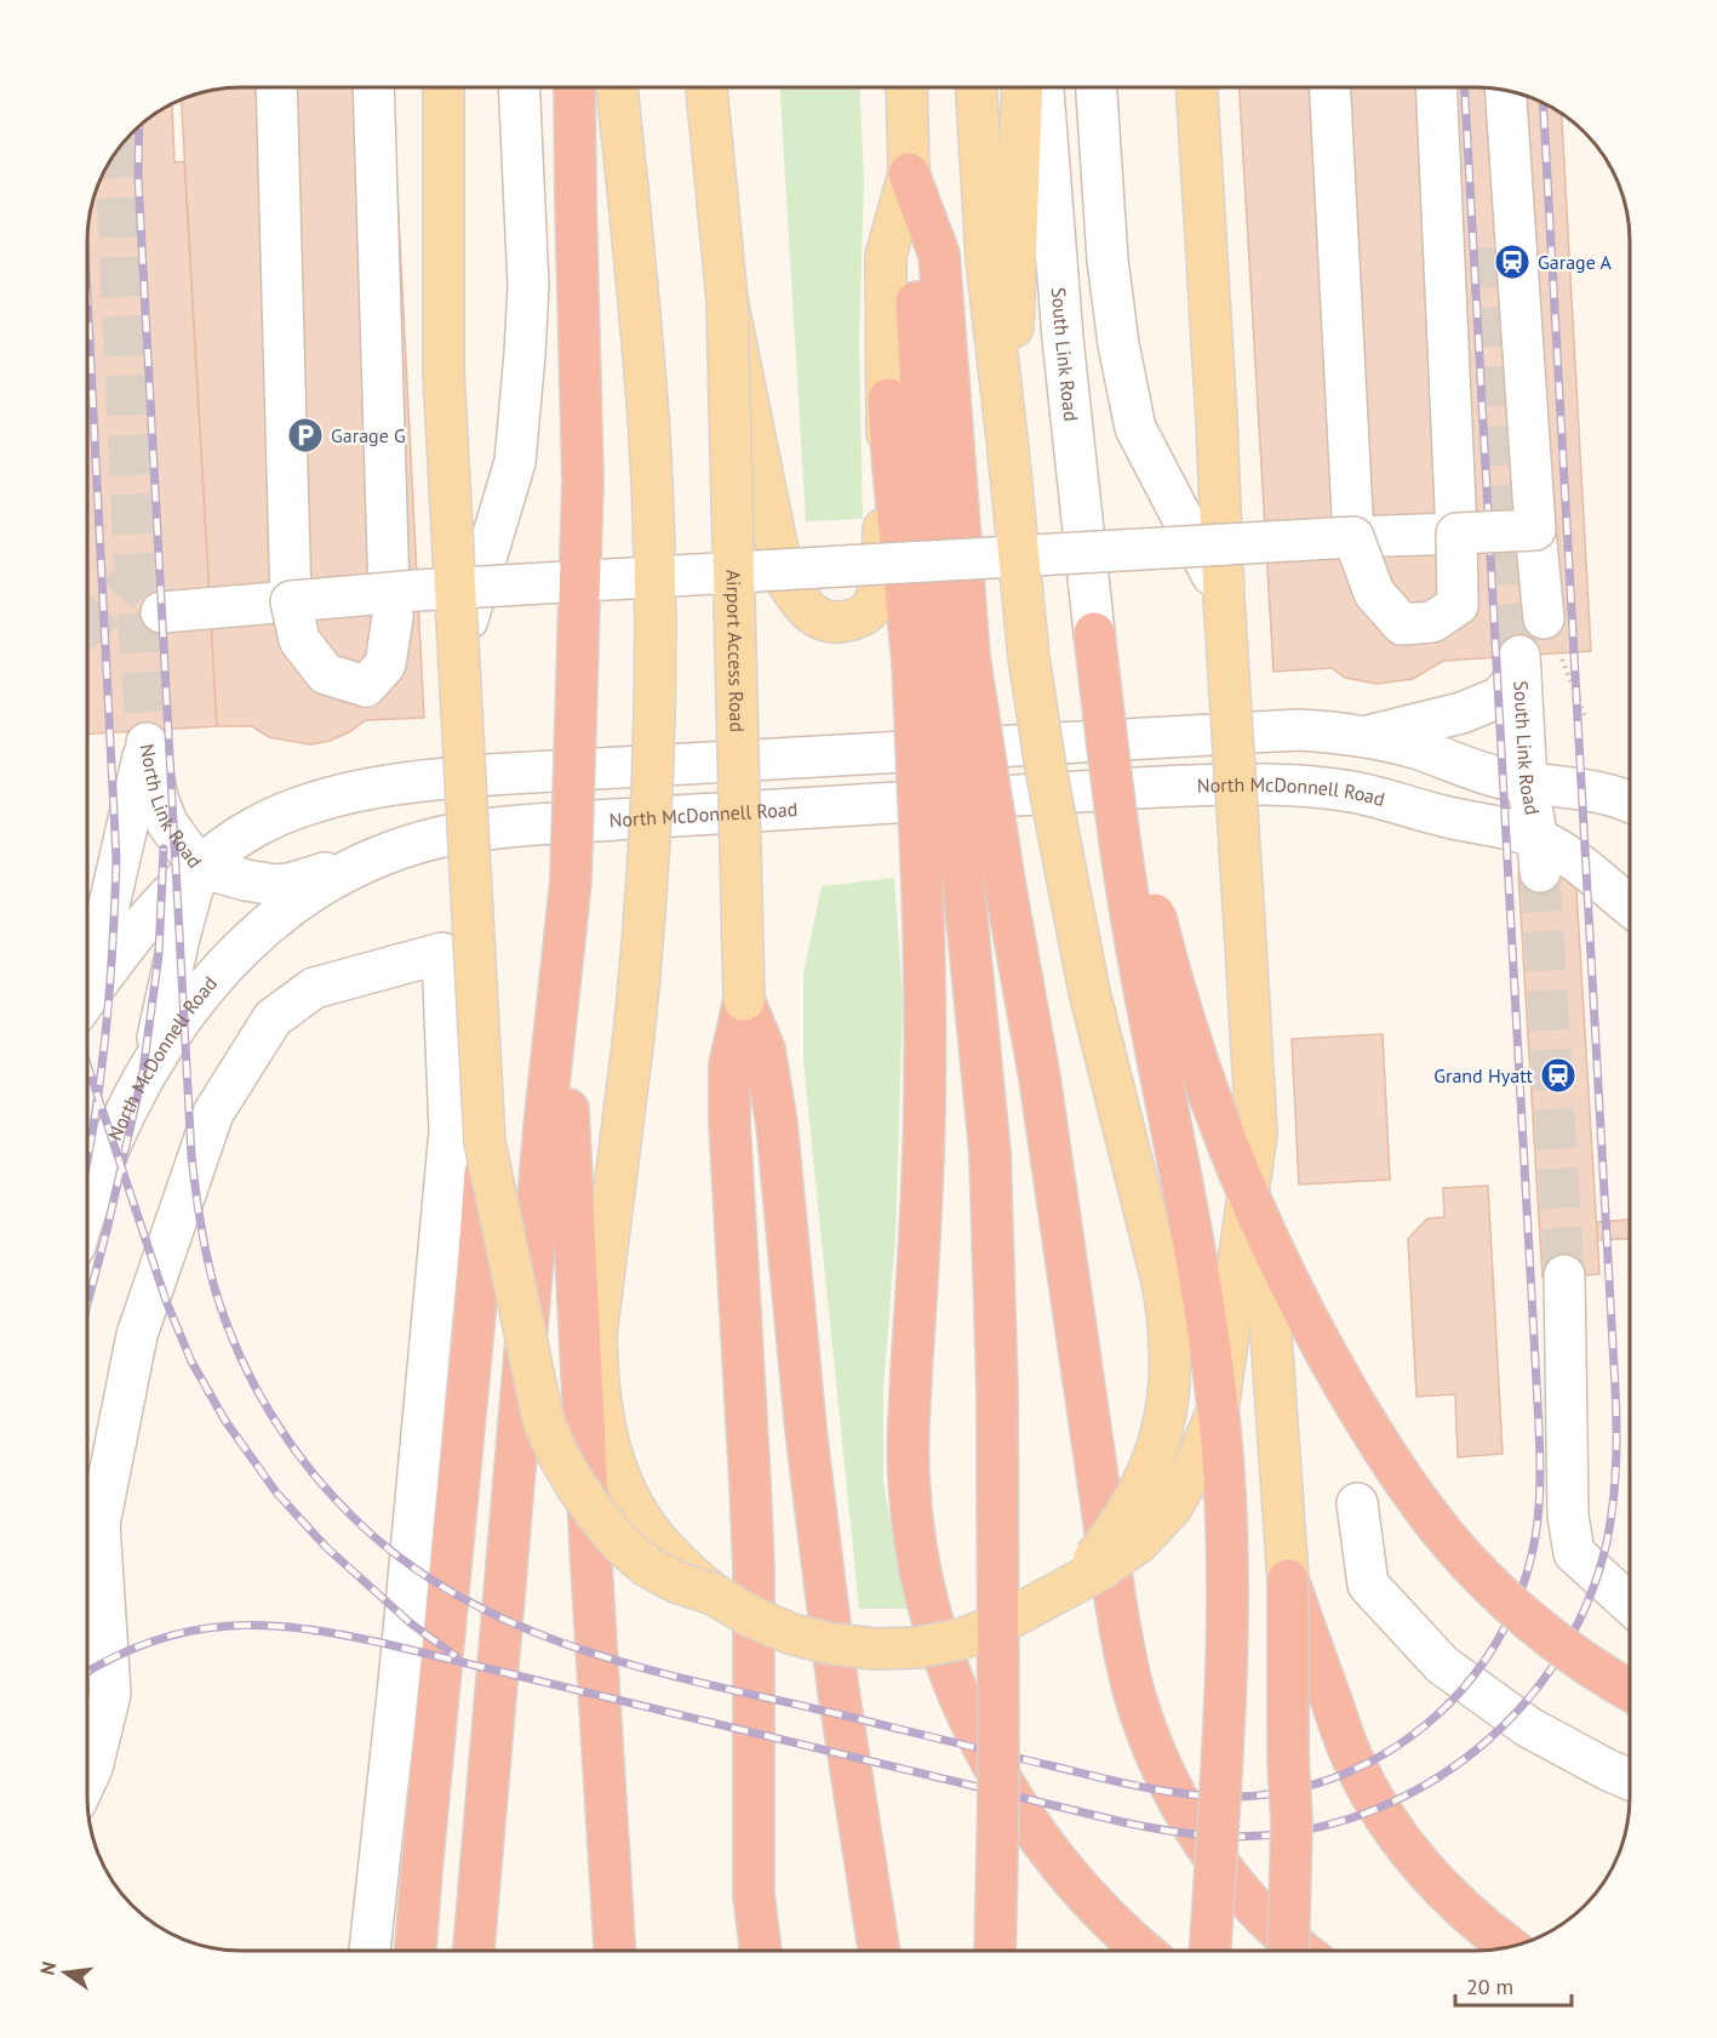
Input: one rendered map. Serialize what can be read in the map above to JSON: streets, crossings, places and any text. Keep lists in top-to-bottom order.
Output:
{
  "streets": {
    "main road": ["Airport Access Road"],
    "street": ["South Link Road", "North McDonnell Road", "North Link Road"]
  },
  "crossings": [
    ["South Link Road", "North McDonnell Road"],
    ["North McDonnell Road", "North Link Road"]
  ],
  "places": {
    "station": ["Garage A", "Grand Hyatt"],
    "parking": ["Garage G"]
  },
  "scale_bar": "20 m",
  "north": "left"
}
